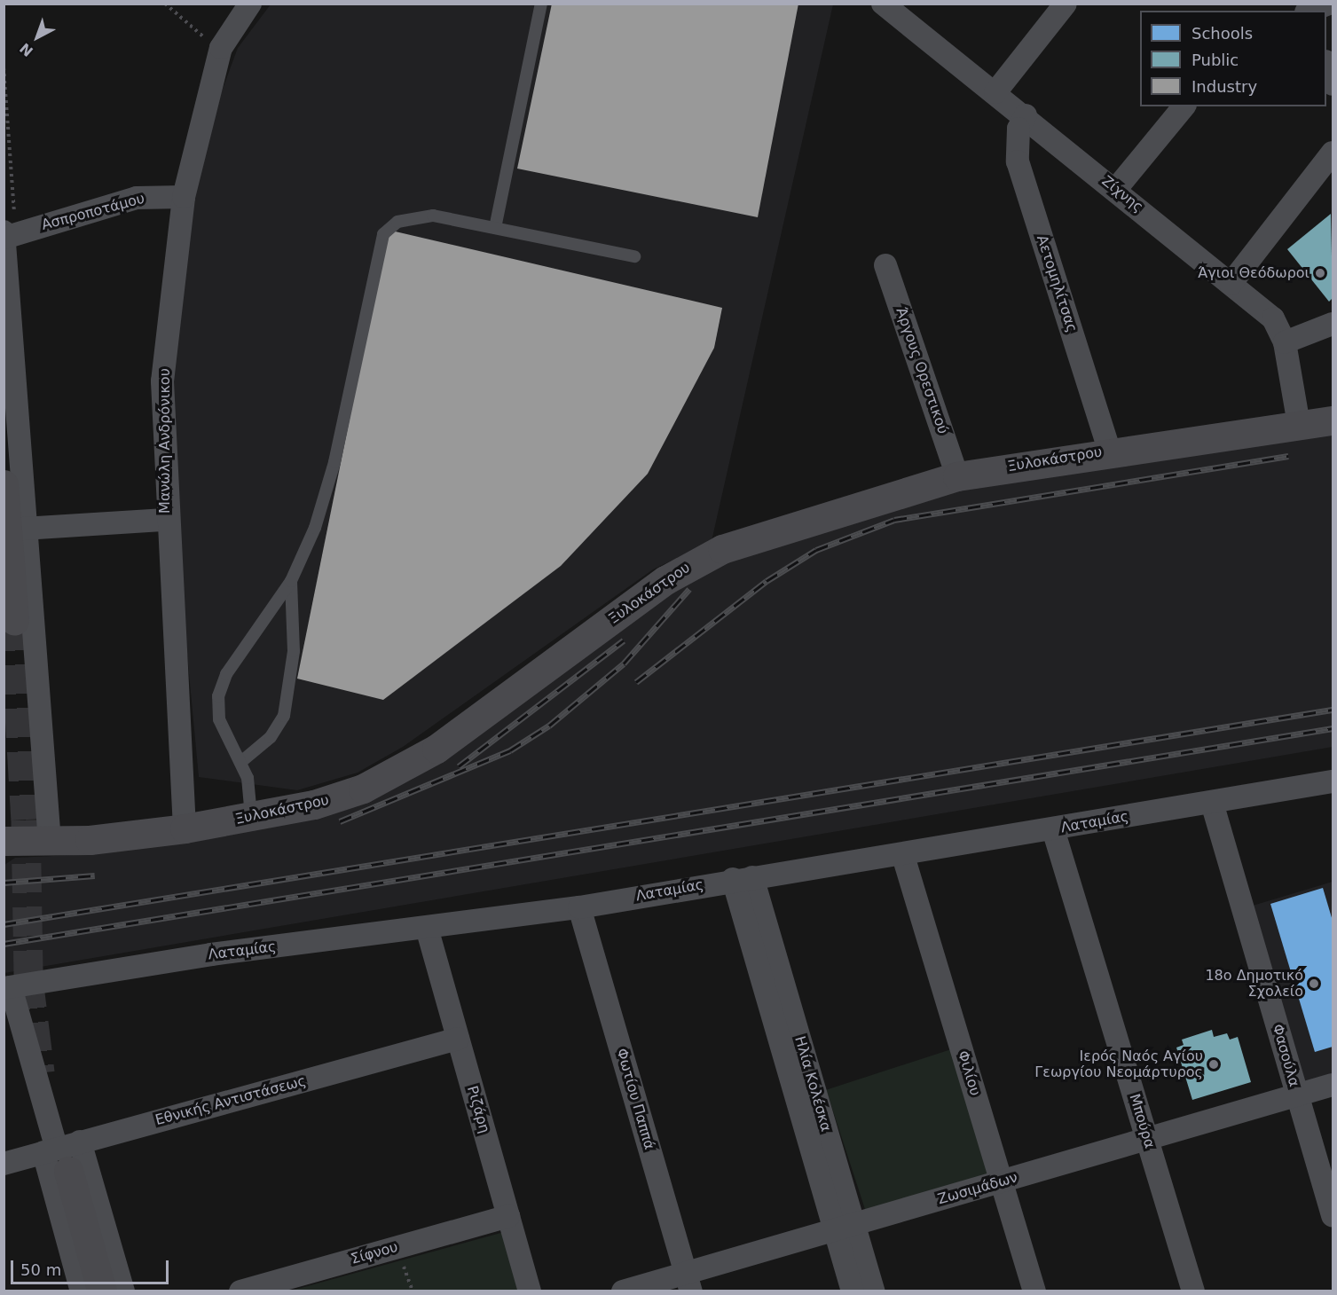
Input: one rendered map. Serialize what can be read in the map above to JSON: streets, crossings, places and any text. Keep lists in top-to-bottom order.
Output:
{
  "streets": {
    "street": [
      "Ζίχνης",
      "Ασπροποτάμου",
      "Αετομηλίτσας",
      "Άργους Ορεστικού",
      "Μανώλη Ανδρόνικου",
      "Ξυλοκάστρου",
      "Λαταμίας",
      "Φασούλα",
      "Φιλίου",
      "Ηλία Κολέσκα",
      "Φωτίου Παππά",
      "Εθνικής Αντιστάσεως",
      "Ριζάρη",
      "Μπούρα",
      "Ζωσιμάδων",
      "Σίφνου"
    ]
  },
  "crossings": [
    ["Ζίχνης", "Αετομηλίτσας"],
    ["Ζίχνης", "Ξυλοκάστρου"],
    ["Ασπροποτάμου", "Μανώλη Ανδρόνικου"],
    ["Αετομηλίτσας", "Ξυλοκάστρου"],
    ["Άργους Ορεστικού", "Ξυλοκάστρου"],
    ["Μανώλη Ανδρόνικου", "Ξυλοκάστρου"],
    ["Λαταμίας", "Φασούλα"],
    ["Λαταμίας", "Φιλίου"],
    ["Λαταμίας", "Ηλία Κολέσκα"],
    ["Λαταμίας", "Φωτίου Παππά"],
    ["Λαταμίας", "Ριζάρη"],
    ["Λαταμίας", "Μπούρα"],
    ["Φασούλα", "Ζωσιμάδων"],
    ["Φιλίου", "Ζωσιμάδων"],
    ["Ηλία Κολέσκα", "Ζωσιμάδων"],
    ["Φωτίου Παππά", "Ζωσιμάδων"],
    ["Εθνικής Αντιστάσεως", "Ριζάρη"],
    ["Ριζάρη", "Σίφνου"],
    ["Μπούρα", "Ζωσιμάδων"]
  ],
  "places": ["Άγιοι Θεόδωροι", "18ο Δημοτικό Σχολείο", "Ιερός Ναός Αγίου Γεωργίου Νεομάρτυρος"],
  "legend": ["Schools", "Public", "Industry"],
  "scale_bar": "50 m",
  "north": "bottom left"
}
